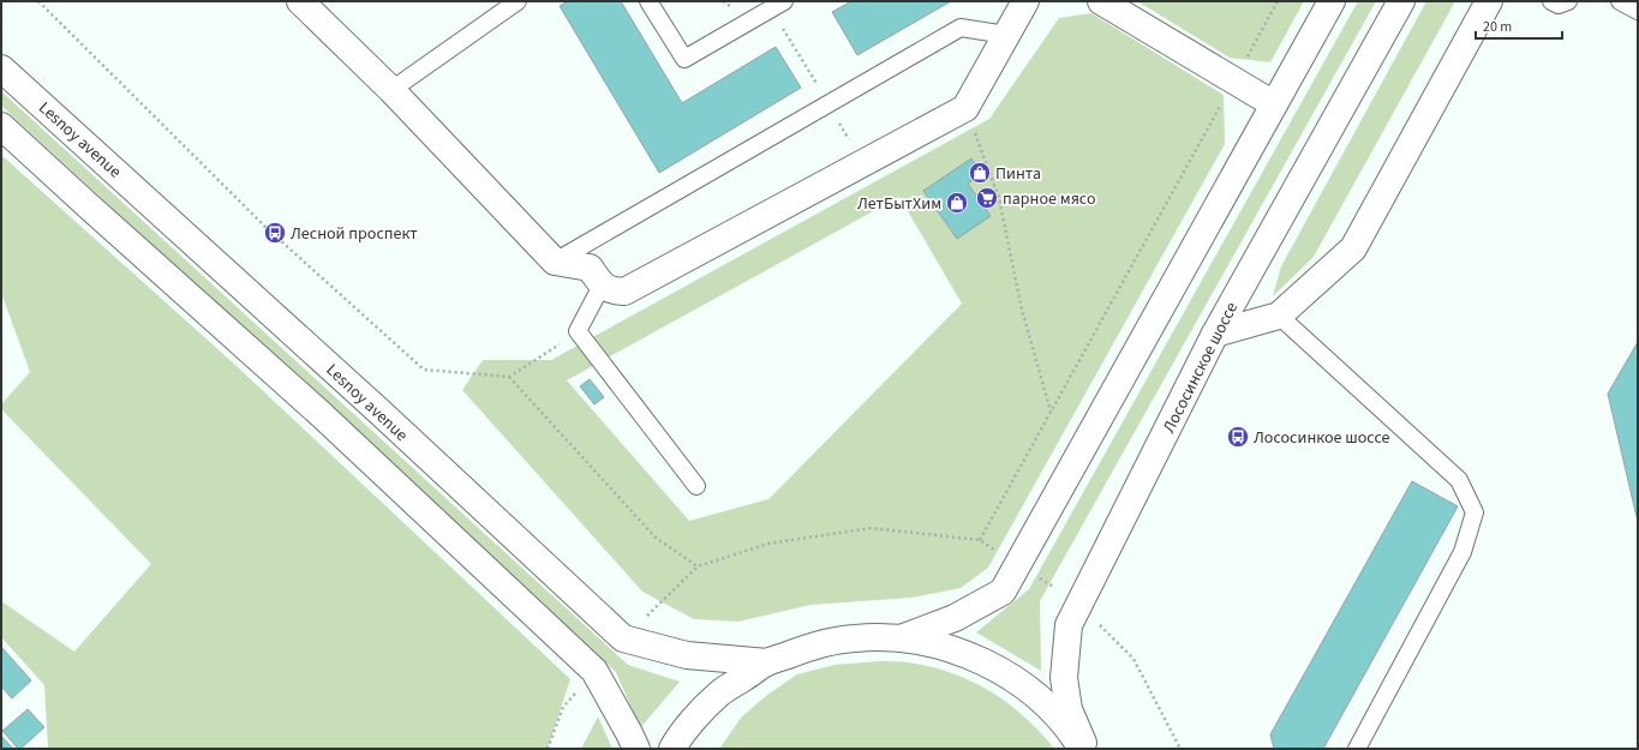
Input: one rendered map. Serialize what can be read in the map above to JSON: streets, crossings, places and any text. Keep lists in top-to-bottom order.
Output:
{
  "streets": {
    "street": ["Lesnoy avenue", "Лососинское шоссе"]
  },
  "places": {
    "shop": ["Пинта", "ЛетБытХим"],
    "supermarket": ["парное мясо"],
    "bus stop": ["Лесной проспект", "Лососинкое шоссе"]
  },
  "scale_bar": "20 m"
}
